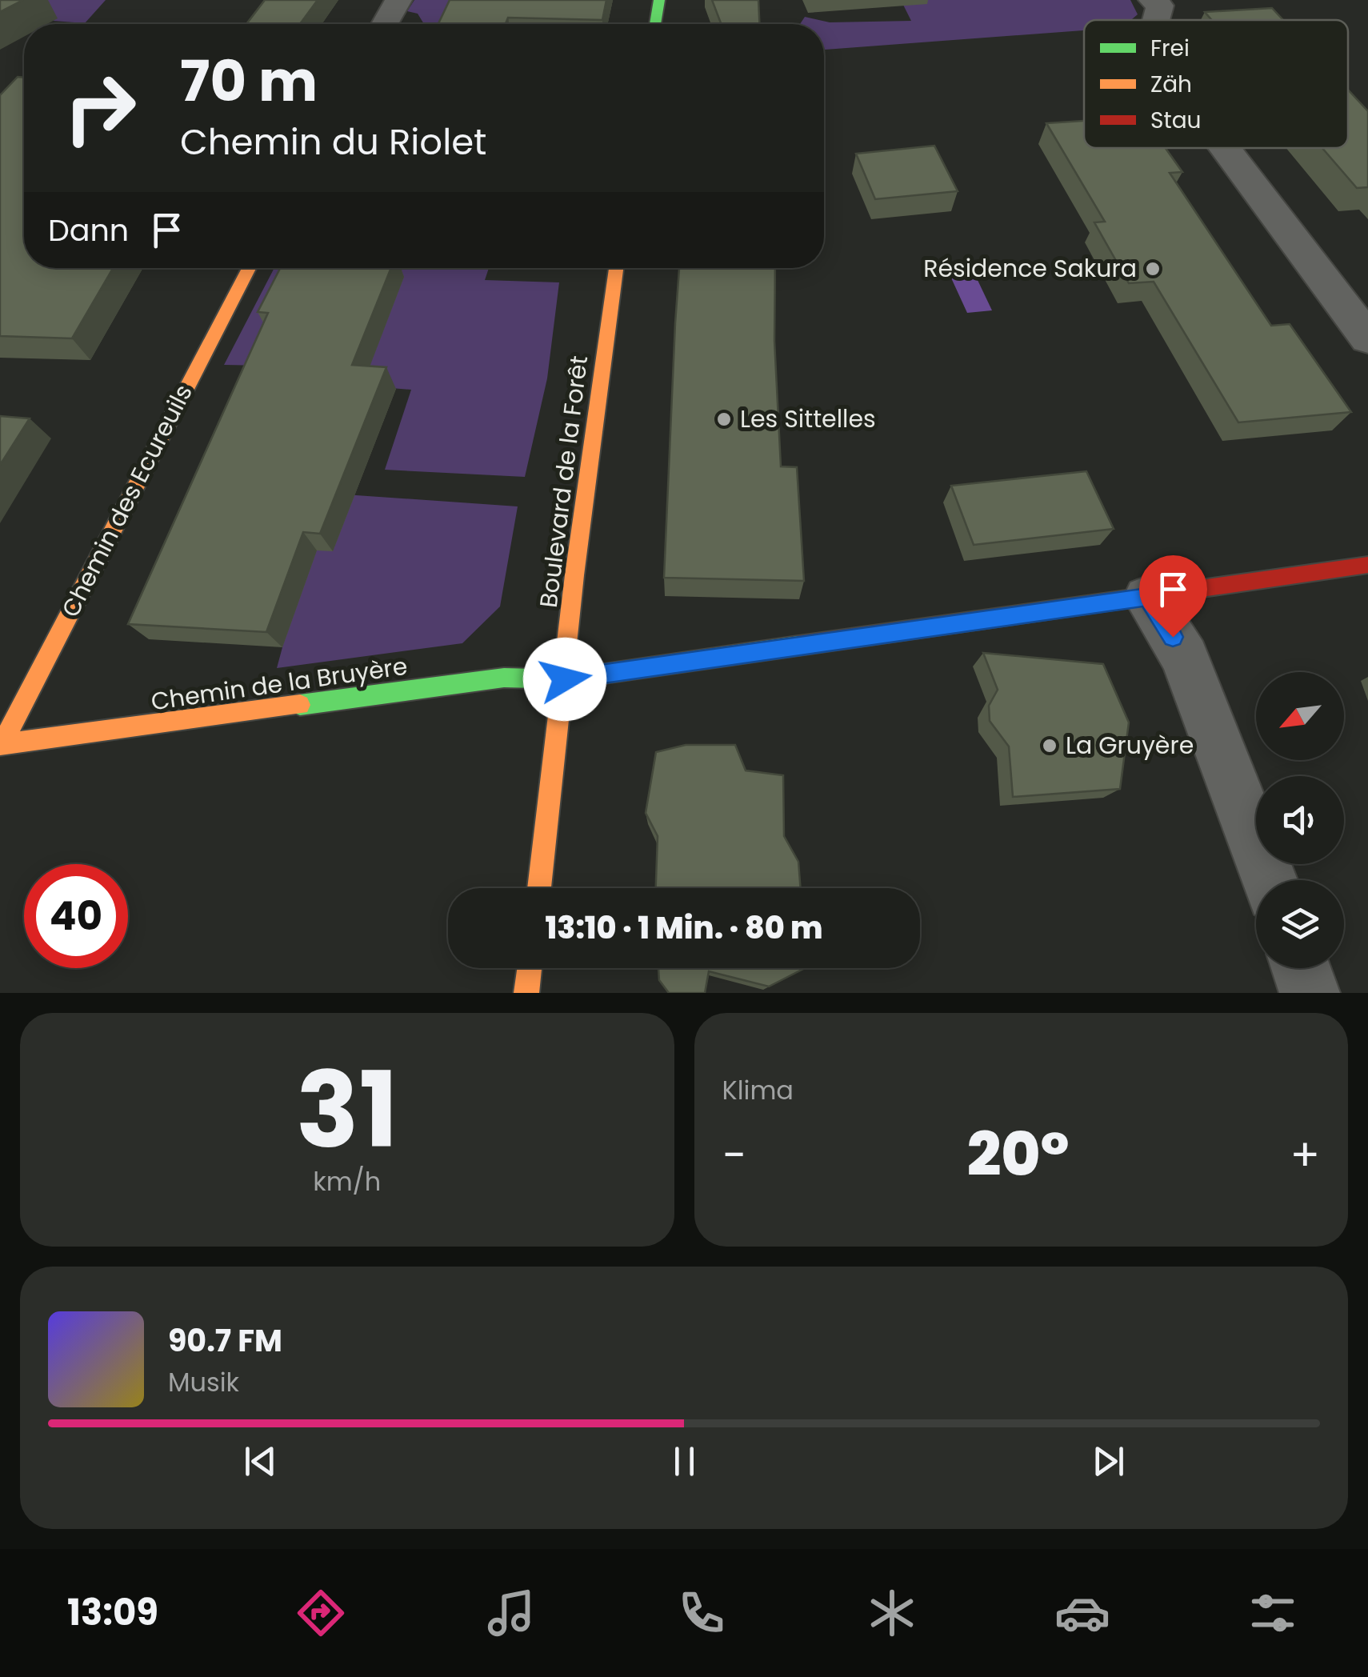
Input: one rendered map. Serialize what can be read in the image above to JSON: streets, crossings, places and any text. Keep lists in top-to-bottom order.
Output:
{
  "streets": {
    "street": ["Boulevard de la Forêt", "Chemin des Ecureuils", "Chemin de la Bruyère"]
  },
  "crossings": [
    ["Boulevard de la Forêt", "Chemin de la Bruyère"],
    ["Chemin des Ecureuils", "Chemin de la Bruyère"]
  ],
  "places": ["Résidence Sakura", "Les Sittelles", "La Gruyère"],
  "legend": ["Frei", "Zäh", "Stau"],
  "north": "bottom left",
  "page": {
    "turn": ["70 m", "Chemin du Riolet"],
    "then": "Dann",
    "limit": "40",
    "trip": "13:10 · 1 Min. · 80 m",
    "tile": [
      ["31", "km/h"],
      "Klima"
    ],
    "heat": ["−", "20°", "+"],
    "song": ["90.7 FM", "Musik"],
    "tabs": "13:09"
  }
}
